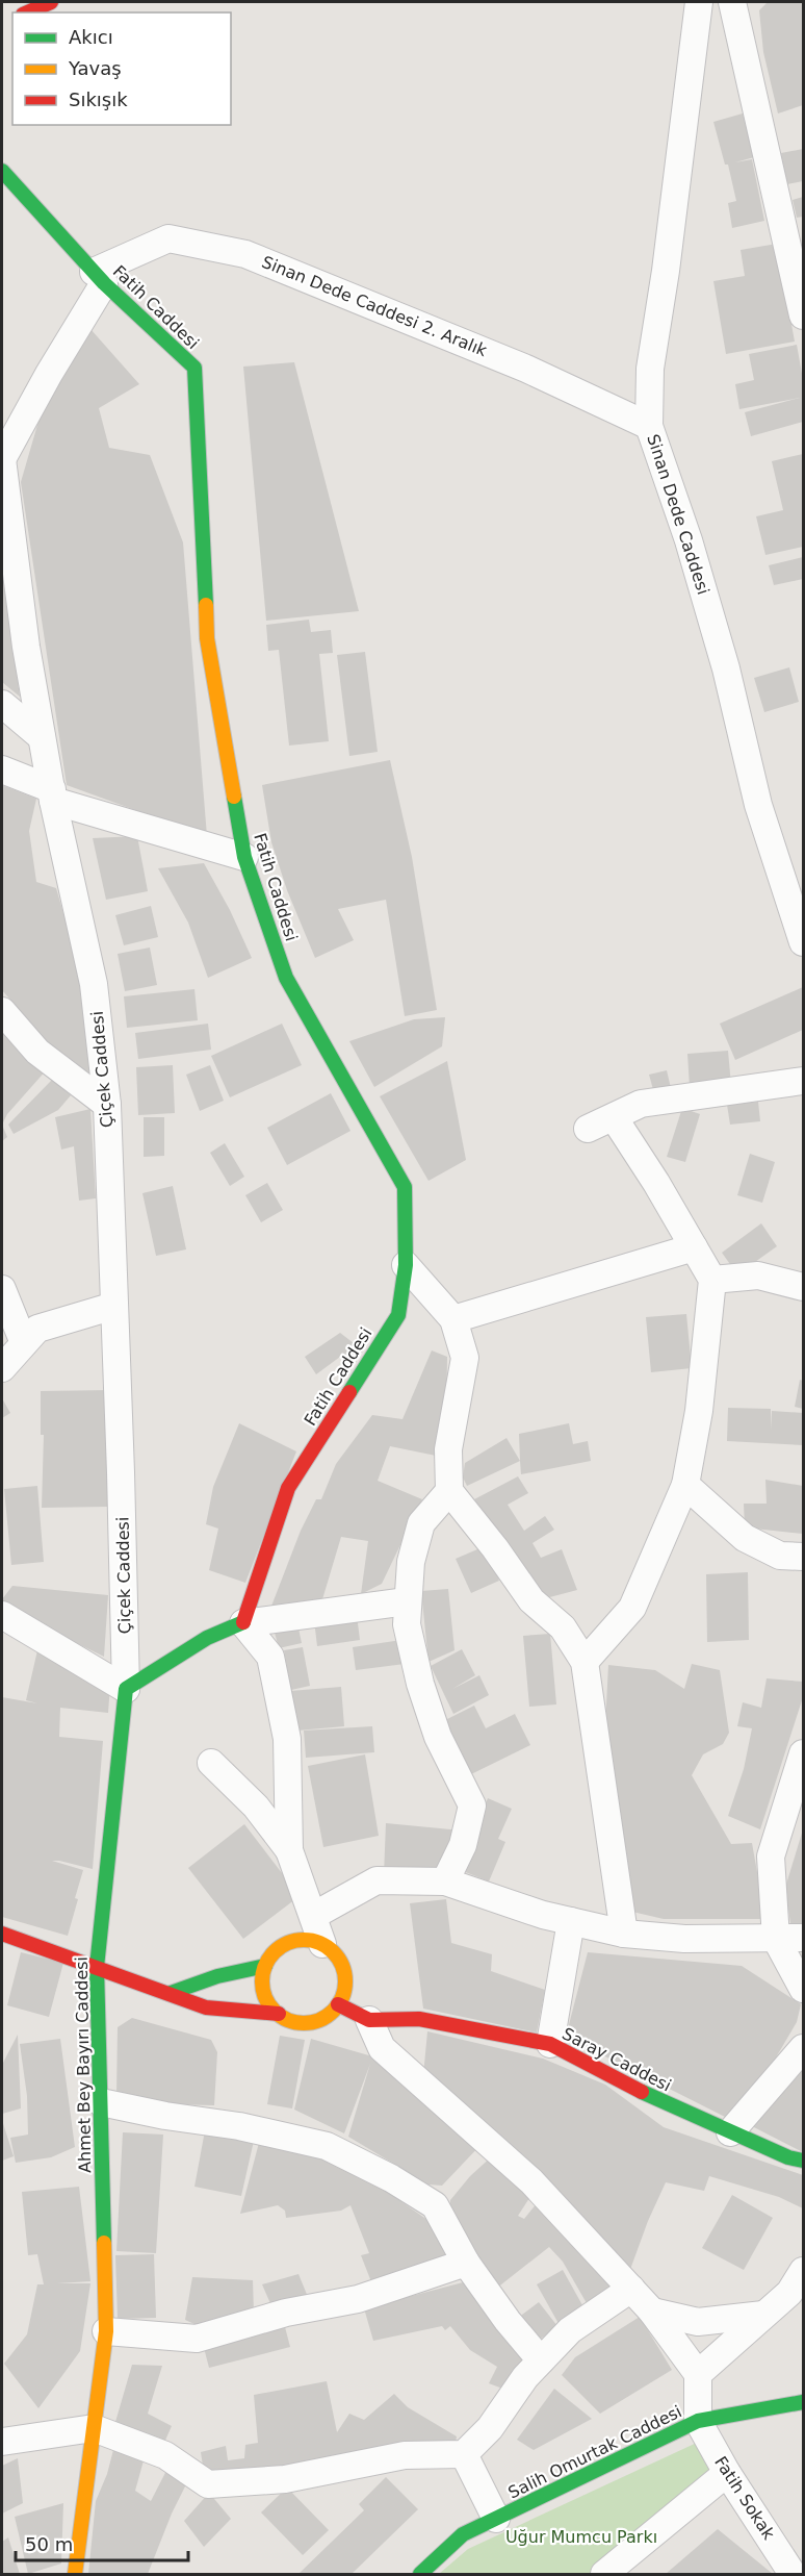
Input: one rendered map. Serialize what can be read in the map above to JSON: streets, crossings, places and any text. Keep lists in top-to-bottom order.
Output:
{
  "streets": {
    "main road": [
      "Fatih Caddesi",
      "Saray Caddesi",
      "Ahmet Bey Bayırı Caddesi",
      "Salih Omurtak Caddesi"
    ],
    "street": [
      "Sinan Dede Caddesi 2. Aralık",
      "Sinan Dede Caddesi",
      "Çiçek Caddesi",
      "Fatih Sokak"
    ]
  },
  "crossings": [
    ["Sinan Dede Caddesi 2. Aralık", "Fatih Caddesi"],
    ["Sinan Dede Caddesi 2. Aralık", "Sinan Dede Caddesi"],
    ["Çiçek Caddesi", "Ahmet Bey Bayırı Caddesi"],
    ["Salih Omurtak Caddesi", "Fatih Sokak"]
  ],
  "parks": ["Uğur Mumcu Parkı"],
  "legend": ["Akıcı", "Yavaş", "Sıkışık"],
  "scale_bar": "50 m"
}
